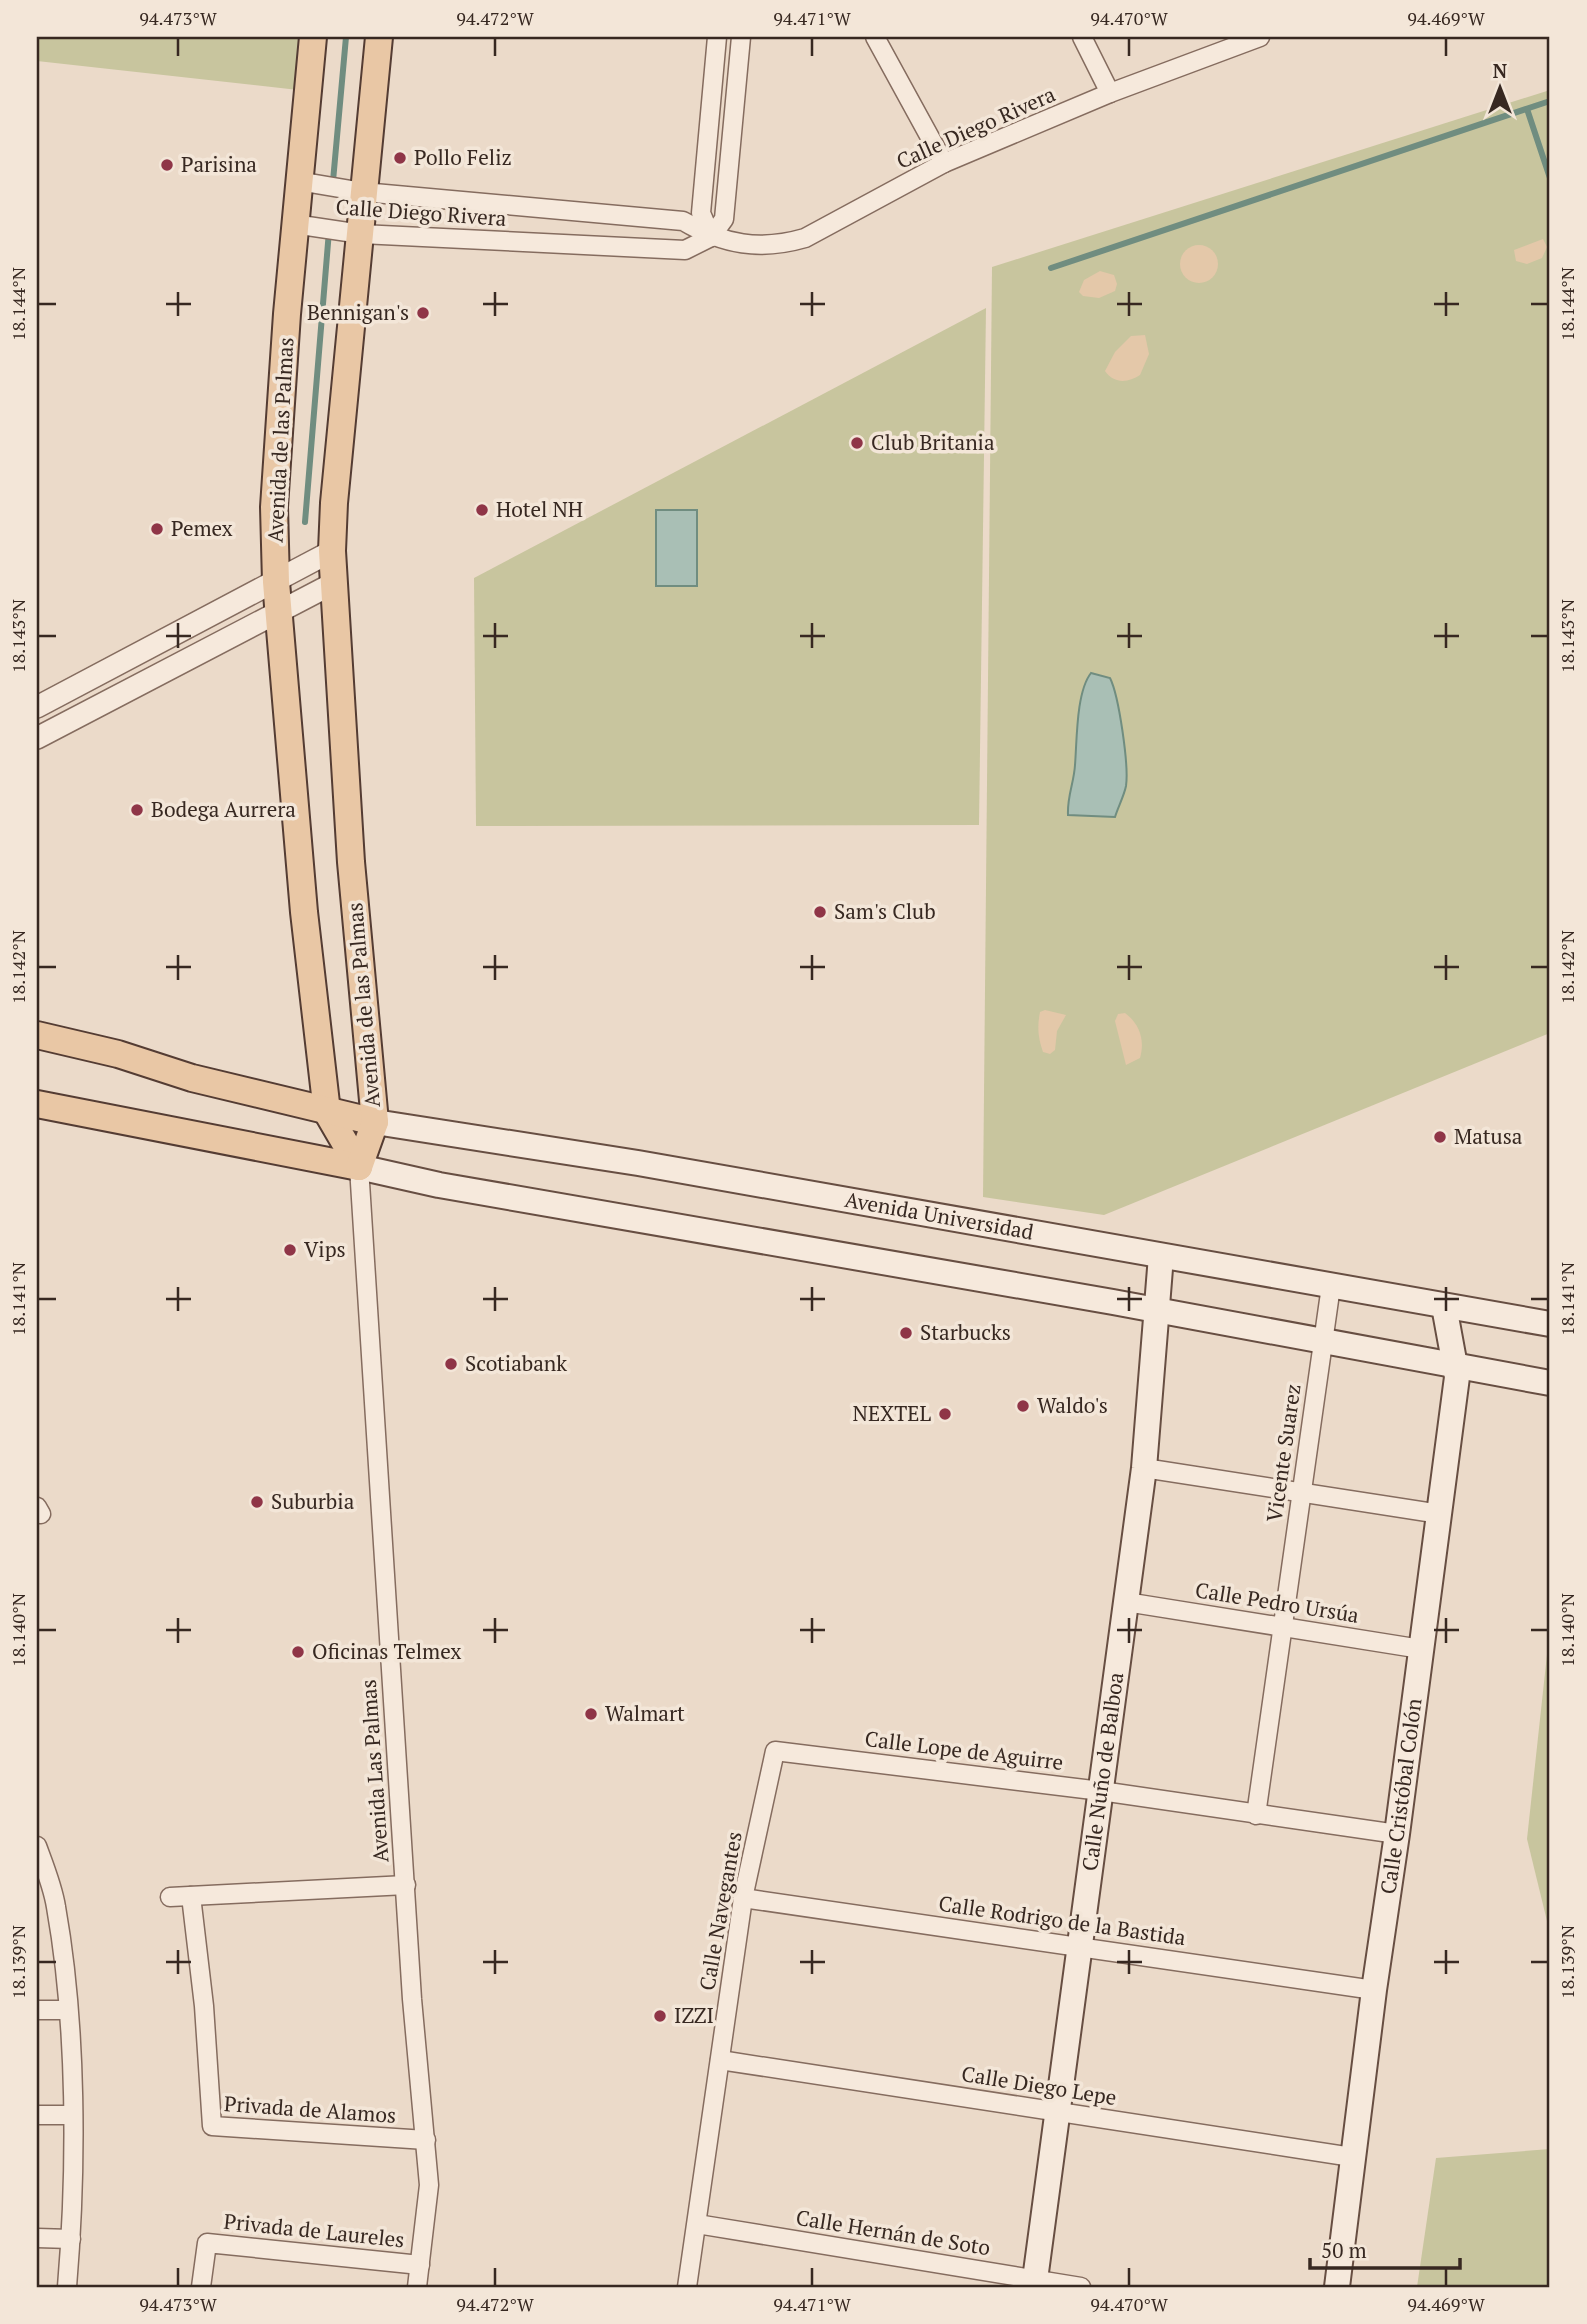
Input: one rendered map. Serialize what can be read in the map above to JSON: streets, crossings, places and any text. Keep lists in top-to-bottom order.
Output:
{
  "streets": {
    "main road": [
      "Avenida de las Palmas",
      "Avenida Universidad",
      "Calle Nuño de Balboa",
      "Calle Cristóbal Colón"
    ],
    "street": [
      "Calle Diego Rivera",
      "Vicente Suarez",
      "Calle Pedro Ursúa",
      "Calle Lope de Aguirre",
      "Avenida Las Palmas",
      "Calle Navegantes",
      "Calle Rodrigo de la Bastida",
      "Calle Diego Lepe",
      "Privada de Alamos",
      "Privada de Laureles",
      "Calle Hernán de Soto"
    ]
  },
  "crossings": [
    ["Calle Diego Rivera", "Avenida de las Palmas"],
    ["Avenida de las Palmas", "Avenida Universidad"],
    ["Avenida de las Palmas", "Avenida Las Palmas"],
    ["Avenida Universidad", "Vicente Suarez"],
    ["Avenida Universidad", "Calle Nuño de Balboa"],
    ["Avenida Universidad", "Calle Cristóbal Colón"],
    ["Vicente Suarez", "Calle Pedro Ursúa"],
    ["Vicente Suarez", "Calle Lope de Aguirre"],
    ["Calle Pedro Ursúa", "Calle Nuño de Balboa"],
    ["Calle Pedro Ursúa", "Calle Cristóbal Colón"],
    ["Calle Lope de Aguirre", "Calle Nuño de Balboa"],
    ["Calle Lope de Aguirre", "Calle Cristóbal Colón"],
    ["Calle Lope de Aguirre", "Calle Navegantes"],
    ["Avenida Las Palmas", "Privada de Alamos"],
    ["Avenida Las Palmas", "Privada de Laureles"],
    ["Calle Nuño de Balboa", "Calle Rodrigo de la Bastida"],
    ["Calle Nuño de Balboa", "Calle Diego Lepe"],
    ["Calle Nuño de Balboa", "Calle Hernán de Soto"],
    ["Calle Cristóbal Colón", "Calle Rodrigo de la Bastida"],
    ["Calle Cristóbal Colón", "Calle Diego Lepe"],
    ["Calle Navegantes", "Calle Rodrigo de la Bastida"],
    ["Calle Navegantes", "Calle Diego Lepe"],
    ["Calle Navegantes", "Calle Hernán de Soto"]
  ],
  "places": [
    "Pollo Feliz",
    "Parisina",
    "Bennigan's",
    "Club Britania",
    "Hotel NH",
    "Pemex",
    "Bodega Aurrera",
    "Sam's Club",
    "Matusa",
    "Vips",
    "Starbucks",
    "Scotiabank",
    "Waldo's",
    "NEXTEL",
    "Suburbia",
    "Oficinas Telmex",
    "Walmart",
    "IZZI"
  ],
  "scale_bar": "50 m",
  "north": "top",
  "coordinates": [
    "94.473°W",
    "94.472°W",
    "94.471°W",
    "94.470°W",
    "94.469°W",
    "18.144°N",
    "18.143°N",
    "18.142°N",
    "18.141°N",
    "18.140°N",
    "18.139°N"
  ]
}
